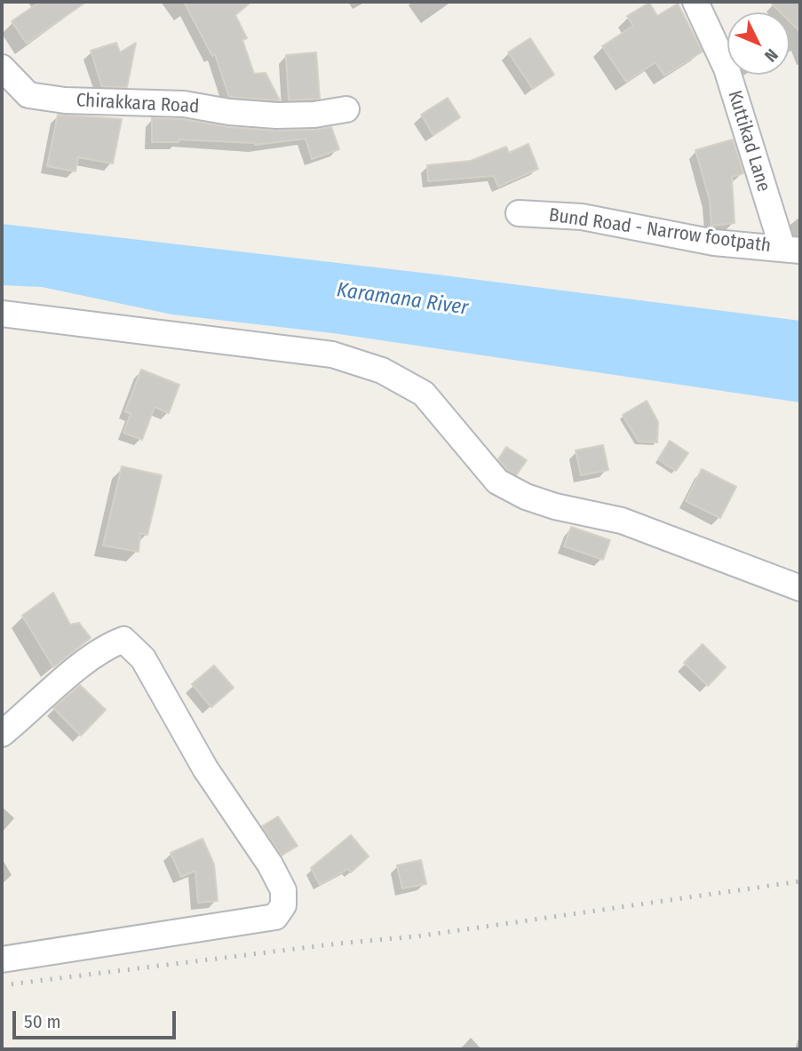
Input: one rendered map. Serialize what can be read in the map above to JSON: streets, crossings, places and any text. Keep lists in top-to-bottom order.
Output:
{
  "streets": {
    "street": ["Chirakkara Road", "Kuttikad Lane", "Bund Road - Narrow footpath"]
  },
  "crossings": [
    ["Kuttikad Lane", "Bund Road - Narrow footpath"]
  ],
  "water": ["Karamana River"],
  "scale_bar": "50 m",
  "north": "bottom right"
}
